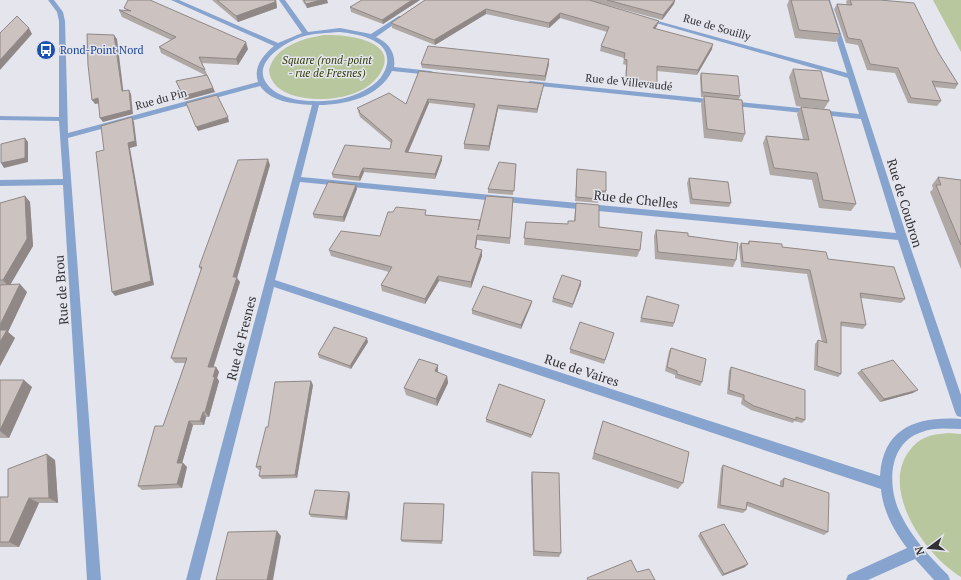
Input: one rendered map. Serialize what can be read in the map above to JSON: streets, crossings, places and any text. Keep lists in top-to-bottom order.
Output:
{
  "streets": {
    "street": [
      "Rue de Souilly",
      "Rue de Villevaudé",
      "Rue du Pin",
      "Rue de Chelles",
      "Rue de Coubron",
      "Rue de Brou",
      "Rue de Fresnes",
      "Rue de Vaires"
    ]
  },
  "crossings": [
    ["Rue de Souilly", "Rue de Coubron"],
    ["Rue de Villevaudé", "Rue de Coubron"],
    ["Rue du Pin", "Rue de Brou"],
    ["Rue de Chelles", "Rue de Coubron"],
    ["Rue de Chelles", "Rue de Fresnes"],
    ["Rue de Fresnes", "Rue de Vaires"]
  ],
  "parks": ["Square (rond-point - rue de Fresnes)"],
  "places": {
    "bus stop": ["Rond-Point Nord"]
  },
  "north": "left"
}
